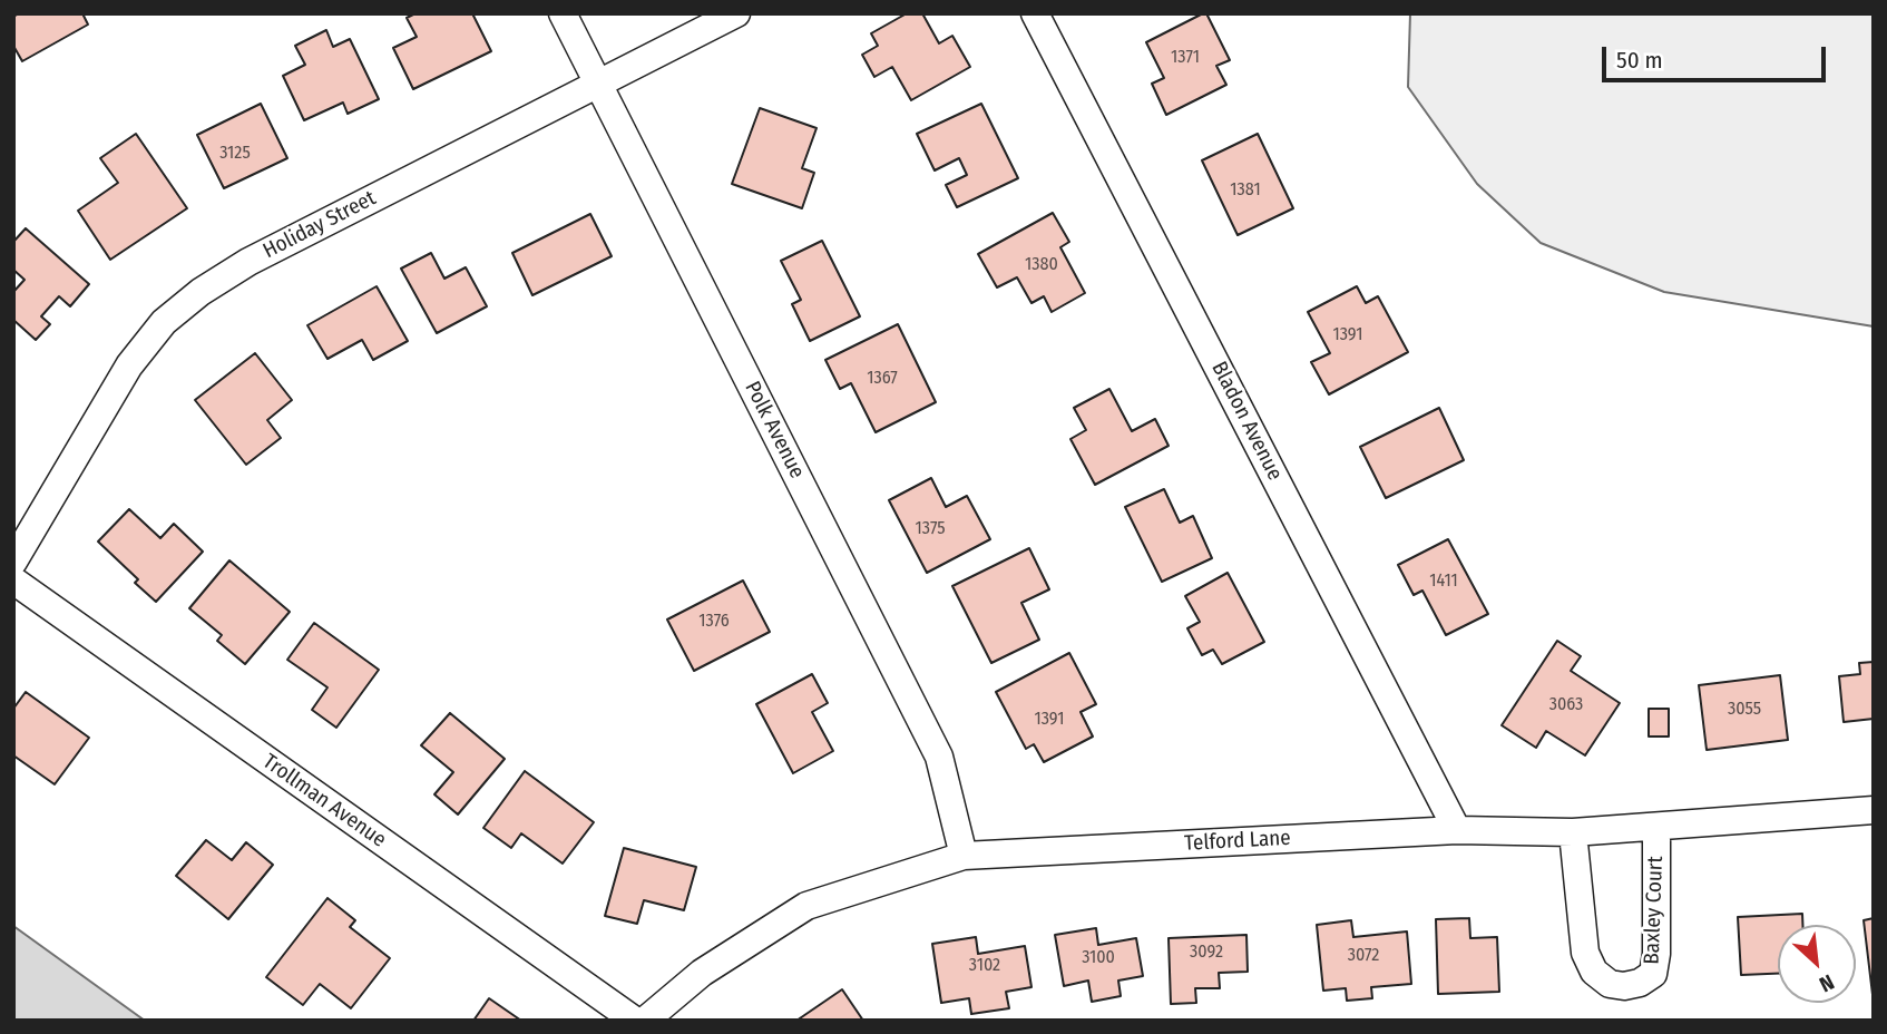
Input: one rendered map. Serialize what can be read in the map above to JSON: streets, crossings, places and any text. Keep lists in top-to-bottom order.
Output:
{
  "streets": {
    "street": [
      "Holiday Street",
      "Bladon Avenue",
      "Polk Avenue",
      "Trollman Avenue",
      "Telford Lane",
      "Baxley Court"
    ]
  },
  "crossings": [
    ["Holiday Street", "Polk Avenue"],
    ["Bladon Avenue", "Telford Lane"],
    ["Polk Avenue", "Telford Lane"],
    ["Telford Lane", "Baxley Court"]
  ],
  "house_numbers": [
    "1371",
    "3125",
    "1381",
    "1380",
    "1391",
    "1367",
    "1375",
    "1411",
    "1376",
    "3063",
    "3055",
    "1391",
    "3092",
    "3072",
    "3100",
    "3102"
  ],
  "scale_bar": "50 m",
  "north": "bottom right"
}
